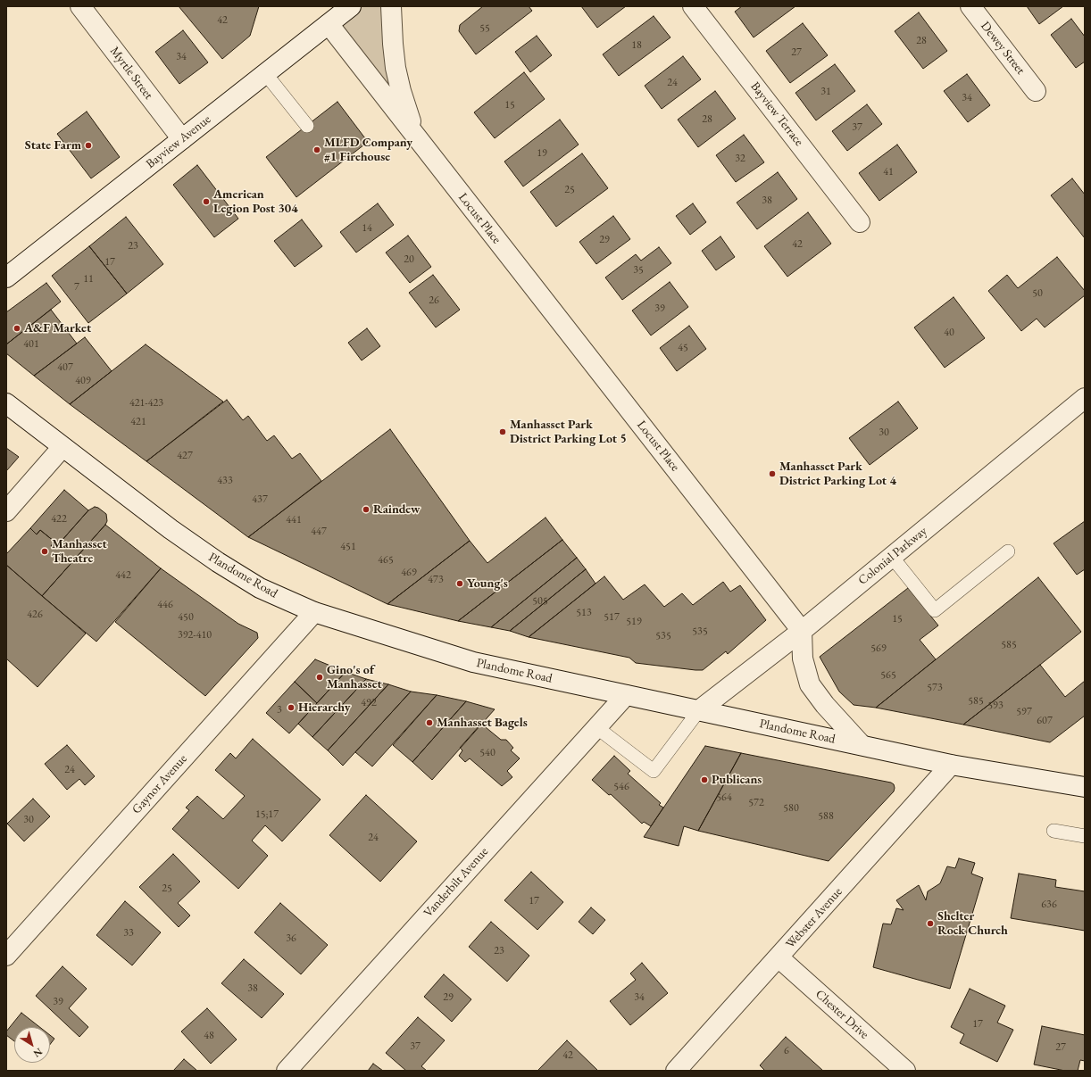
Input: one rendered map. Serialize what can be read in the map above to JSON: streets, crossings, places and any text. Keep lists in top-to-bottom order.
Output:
{
  "streets": {
    "street": [
      "Dewey Street",
      "Myrtle Street",
      "Bayview Terrace",
      "Bayview Avenue",
      "Locust Place",
      "Colonial Parkway",
      "Plandome Road",
      "Gaynor Avenue",
      "Vanderbilt Avenue",
      "Webster Avenue",
      "Chester Drive"
    ]
  },
  "crossings": [
    ["Myrtle Street", "Bayview Avenue"],
    ["Bayview Avenue", "Locust Place"],
    ["Locust Place", "Colonial Parkway"],
    ["Colonial Parkway", "Plandome Road"],
    ["Plandome Road", "Gaynor Avenue"],
    ["Plandome Road", "Vanderbilt Avenue"],
    ["Plandome Road", "Webster Avenue"],
    ["Webster Avenue", "Chester Drive"]
  ],
  "places": [
    "State Farm",
    "MLFD Company #1 Firehouse",
    "American Legion Post 304",
    "A&F Market",
    "Manhasset Park District Parking Lot 5",
    "Manhasset Park District Parking Lot 4",
    "Raindew",
    "Manhasset Theatre",
    "Young's",
    "Gino's of Manhasset",
    "Hierarchy",
    "Manhasset Bagels",
    "Publicans",
    "Shelter Rock Church"
  ],
  "house_numbers": [
    "42",
    "55",
    "28",
    "18",
    "27",
    "34",
    "24",
    "31",
    "34",
    "15",
    "28",
    "37",
    "19",
    "32",
    "41",
    "25",
    "38",
    "14",
    "29",
    "42",
    "23",
    "20",
    "17",
    "35",
    "11",
    "7",
    "50",
    "26",
    "39",
    "40",
    "401",
    "45",
    "407",
    "409",
    "421-423",
    "421",
    "30",
    "427",
    "433",
    "437",
    "422",
    "441",
    "447",
    "451",
    "465",
    "469",
    "442",
    "473",
    "505",
    "446",
    "513",
    "426",
    "450",
    "517",
    "15",
    "519",
    "535",
    "392-410",
    "535",
    "585",
    "569",
    "565",
    "573",
    "585",
    "492",
    "593",
    "3",
    "597",
    "607",
    "540",
    "24",
    "546",
    "564",
    "572",
    "580",
    "15;17",
    "588",
    "30",
    "24",
    "25",
    "17",
    "636",
    "33",
    "36",
    "23",
    "38",
    "29",
    "34",
    "39",
    "17",
    "48",
    "37",
    "27",
    "6",
    "42"
  ],
  "north": "bottom right"
}
